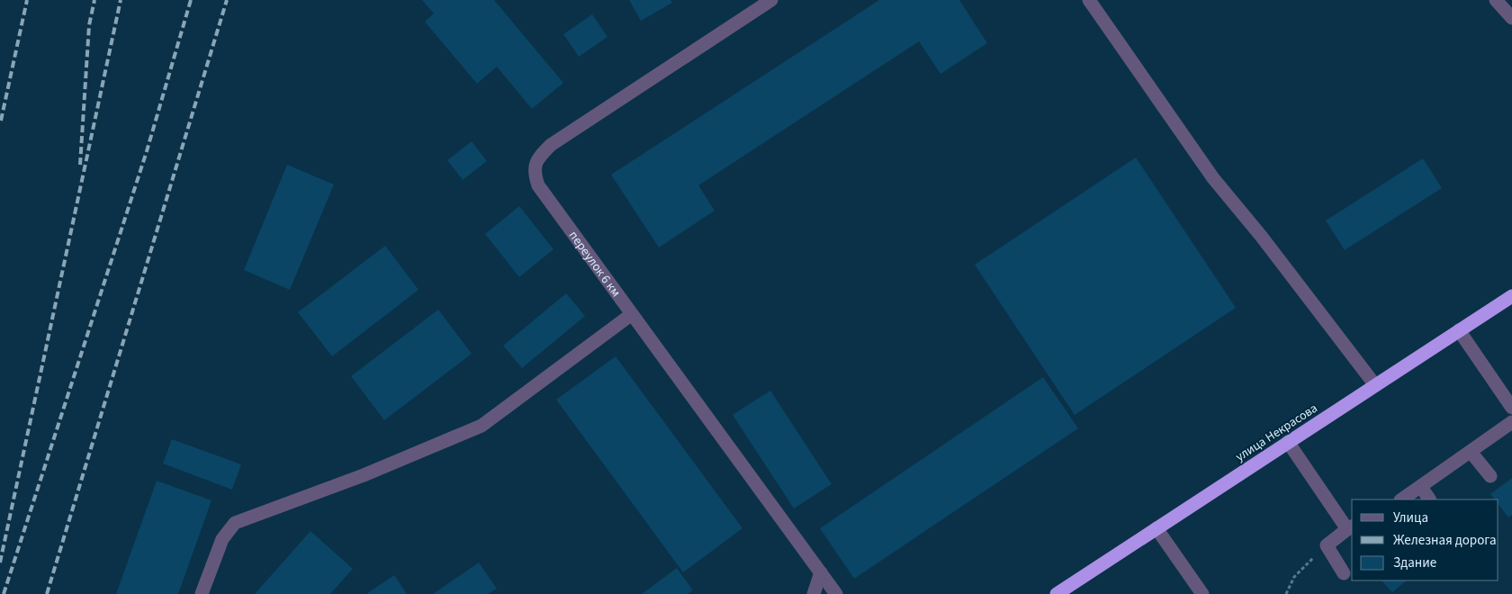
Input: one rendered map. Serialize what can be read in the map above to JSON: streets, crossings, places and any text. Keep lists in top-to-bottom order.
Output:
{
  "streets": {
    "highway": ["улица Некрасова"],
    "street": ["переулок 6 км"]
  },
  "legend": ["Улица", "Железная дорога", "Здание"]
}
